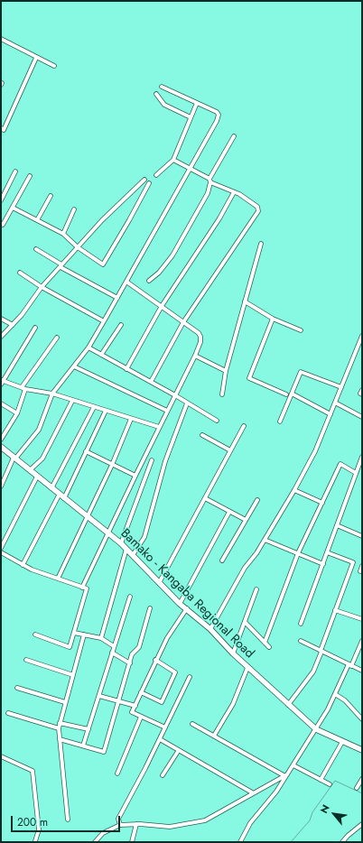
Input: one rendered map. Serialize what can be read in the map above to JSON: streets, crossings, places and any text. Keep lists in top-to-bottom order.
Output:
{
  "streets": {
    "street": ["Bamako - Kangaba Regional Road"]
  },
  "scale_bar": "200 m",
  "north": "top left"
}
